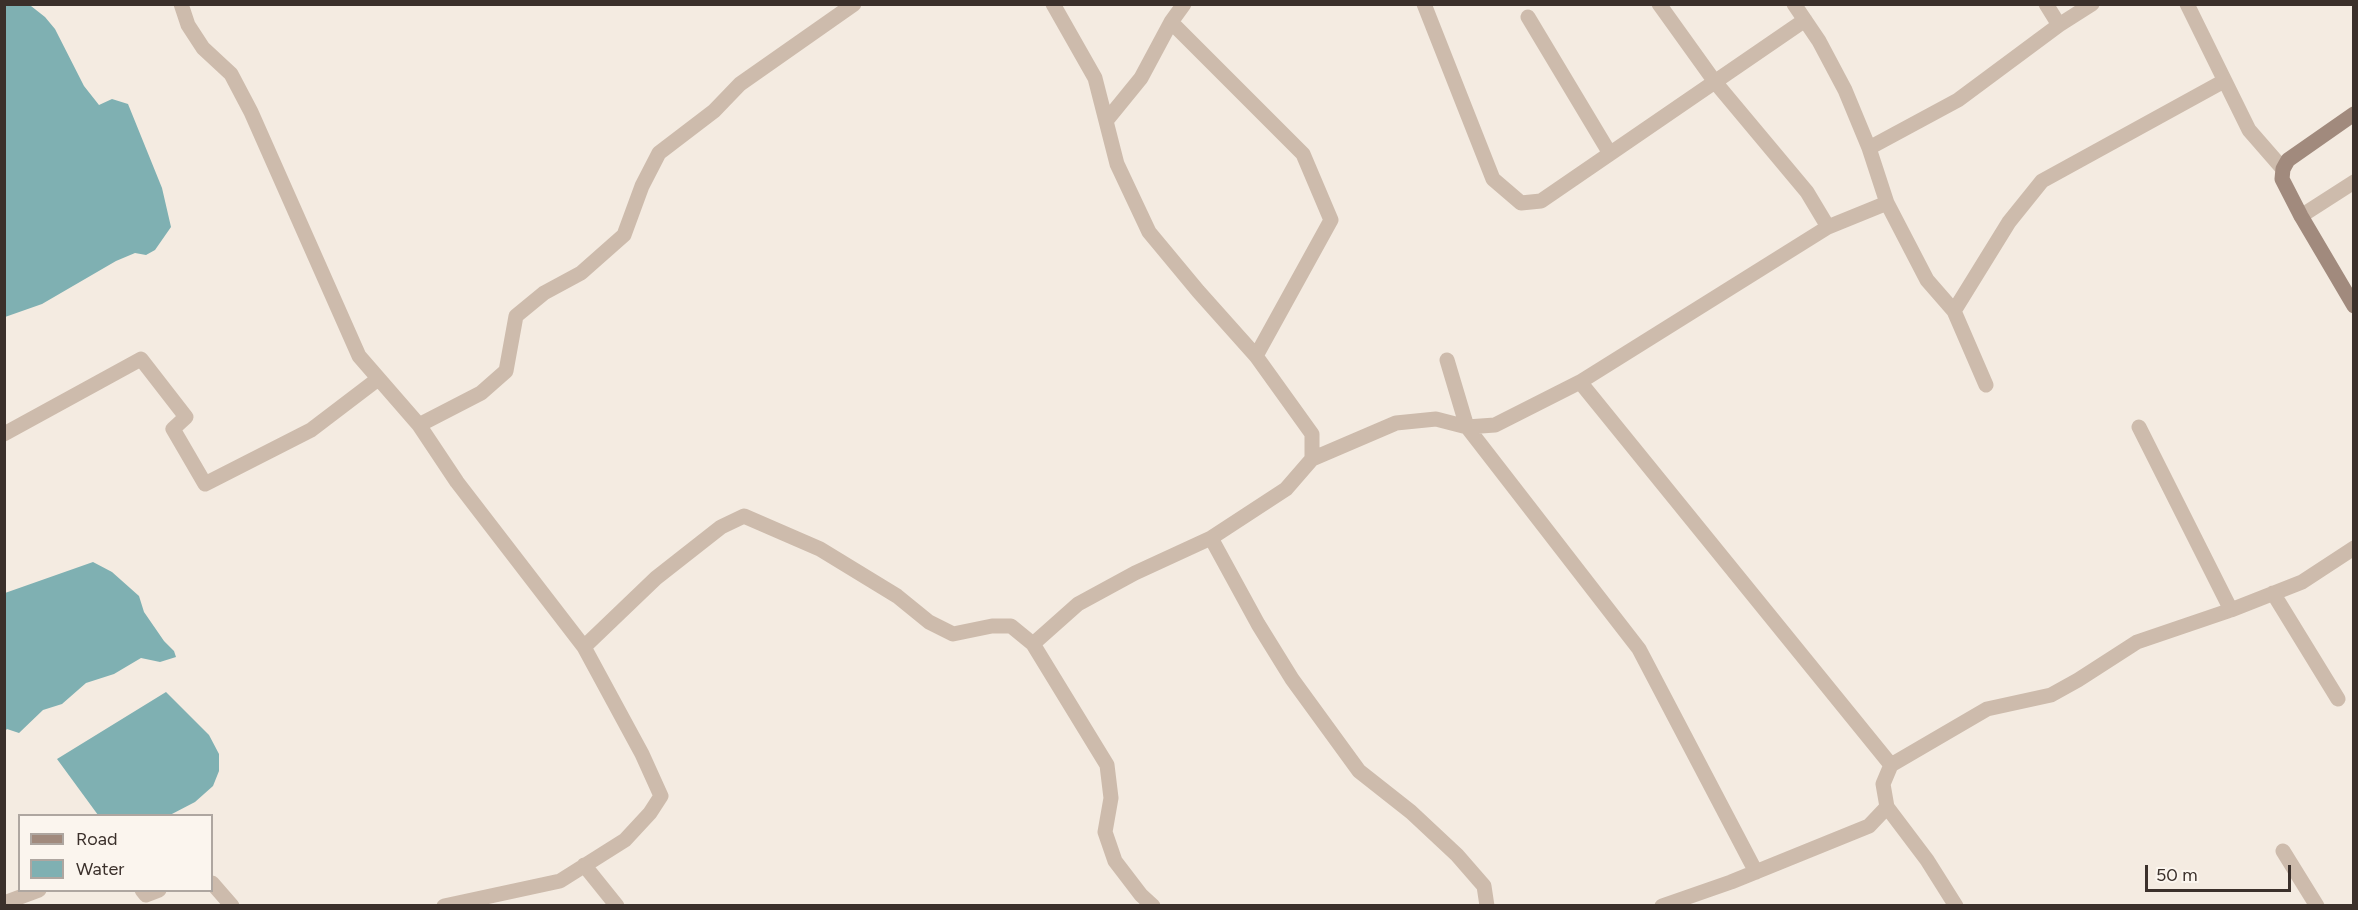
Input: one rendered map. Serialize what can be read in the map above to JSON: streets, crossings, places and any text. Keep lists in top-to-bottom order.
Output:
{
  "legend": ["Road", "Water"],
  "scale_bar": "50 m"
}
